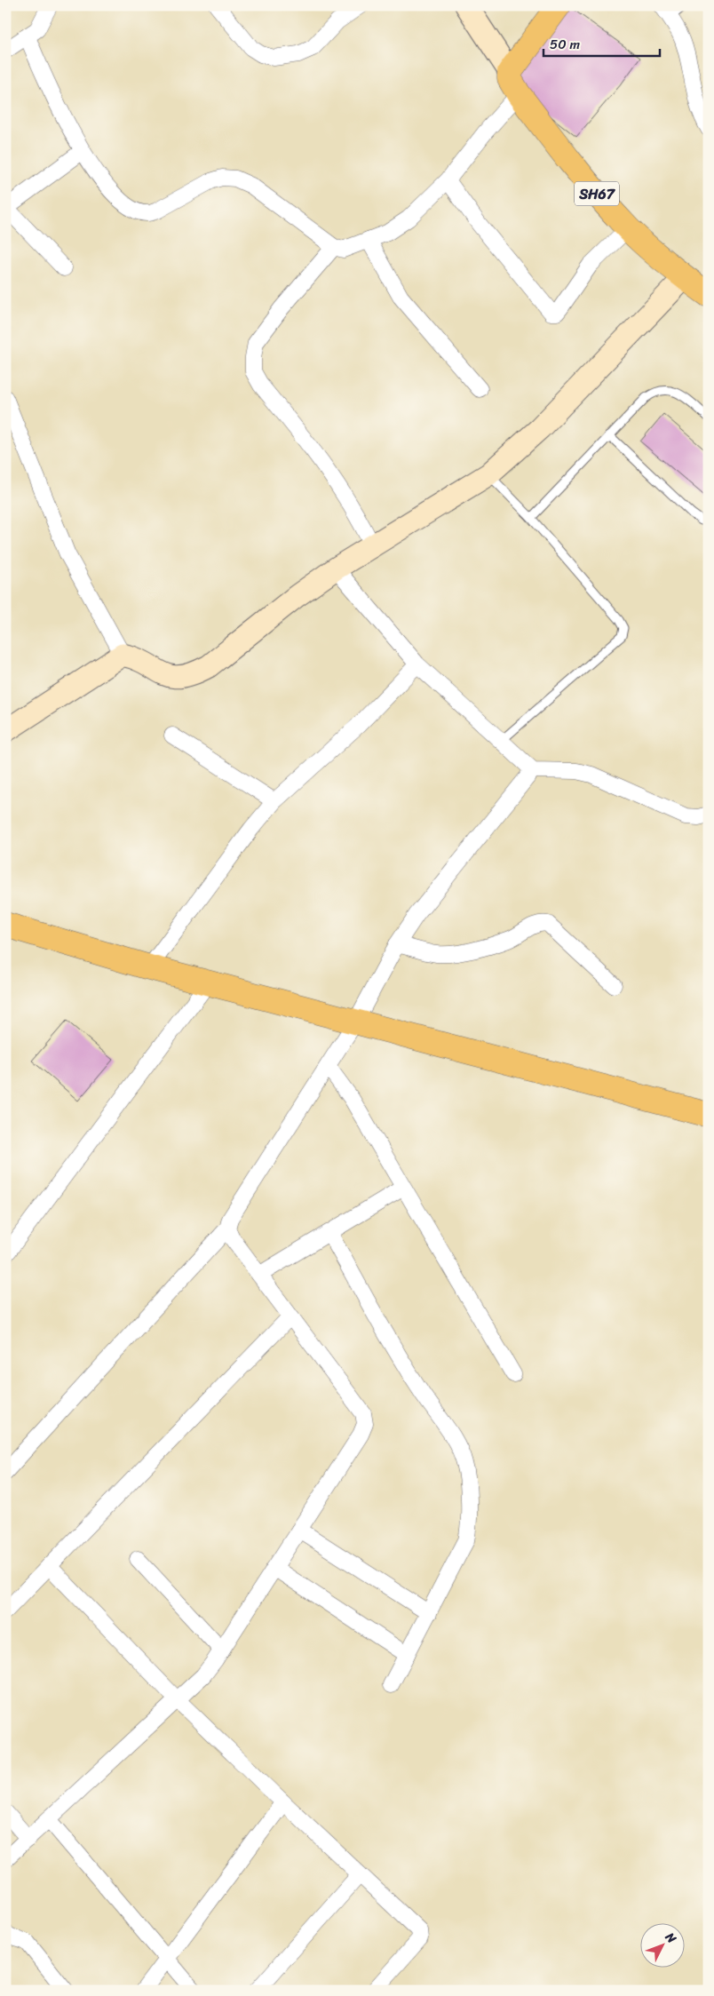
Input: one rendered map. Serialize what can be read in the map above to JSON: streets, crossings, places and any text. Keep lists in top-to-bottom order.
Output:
{
  "streets": {
    "main road": ["SH67"]
  },
  "scale_bar": "50 m",
  "north": "top right"
}
